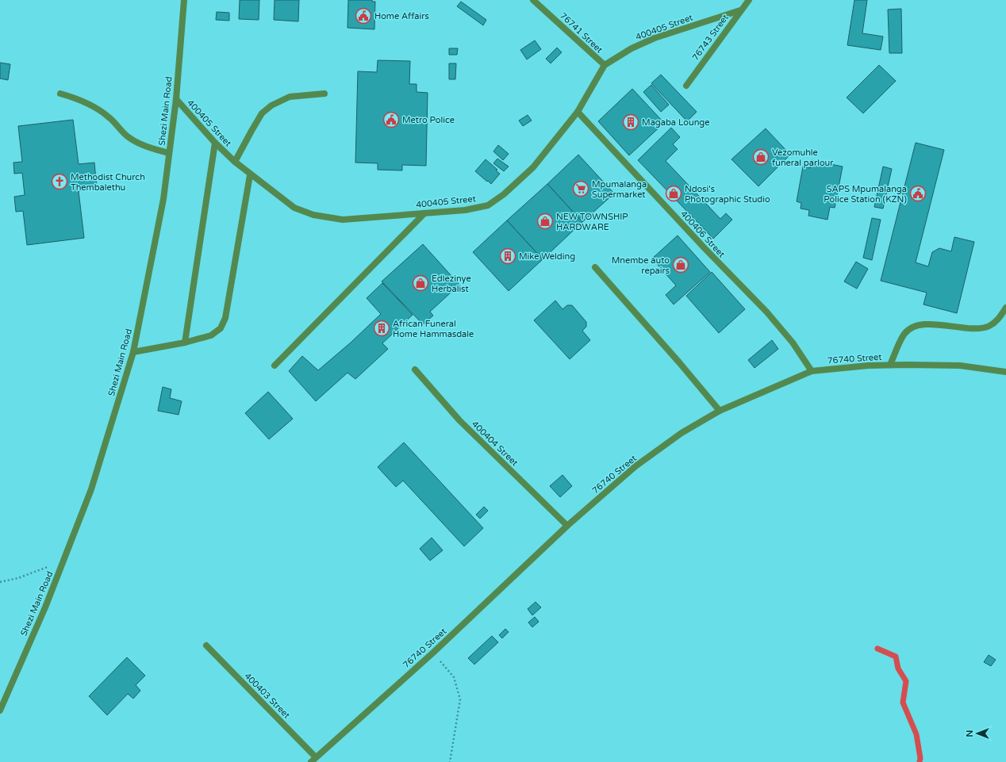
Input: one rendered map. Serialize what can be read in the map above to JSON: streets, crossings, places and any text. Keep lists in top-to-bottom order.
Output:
{
  "streets": {
    "street": [
      "400405 Street",
      "76741 Street",
      "76743 Street",
      "Shezi Main Road",
      "400406 Street",
      "76740 Street",
      "400404 Street",
      "400403 Street"
    ]
  },
  "crossings": [
    ["400405 Street", "76741 Street"],
    ["400405 Street", "76743 Street"],
    ["400405 Street", "Shezi Main Road"],
    ["400405 Street", "400406 Street"],
    ["400406 Street", "76740 Street"],
    ["76740 Street", "400404 Street"],
    ["76740 Street", "400403 Street"]
  ],
  "places": {
    "public building": ["Home Affairs", "Metro Police", "SAPS Mpumalanga Police Station (KZN)"],
    "building": ["Magaba Lounge", "Mike Welding", "African Funeral Home Hammasdale"],
    "shop": [
      "Vezomuhle funeral parlour",
      "Ndosi's Photographic Studio",
      "NEW TOWNSHIP HARDWARE",
      "Mnembe auto repairs",
      "Edlezinye Herbalist"
    ],
    "church": ["Methodist Church Thembalethu"],
    "supermarket": ["Mpumalanga Supermarket"]
  },
  "north": "left"
}
